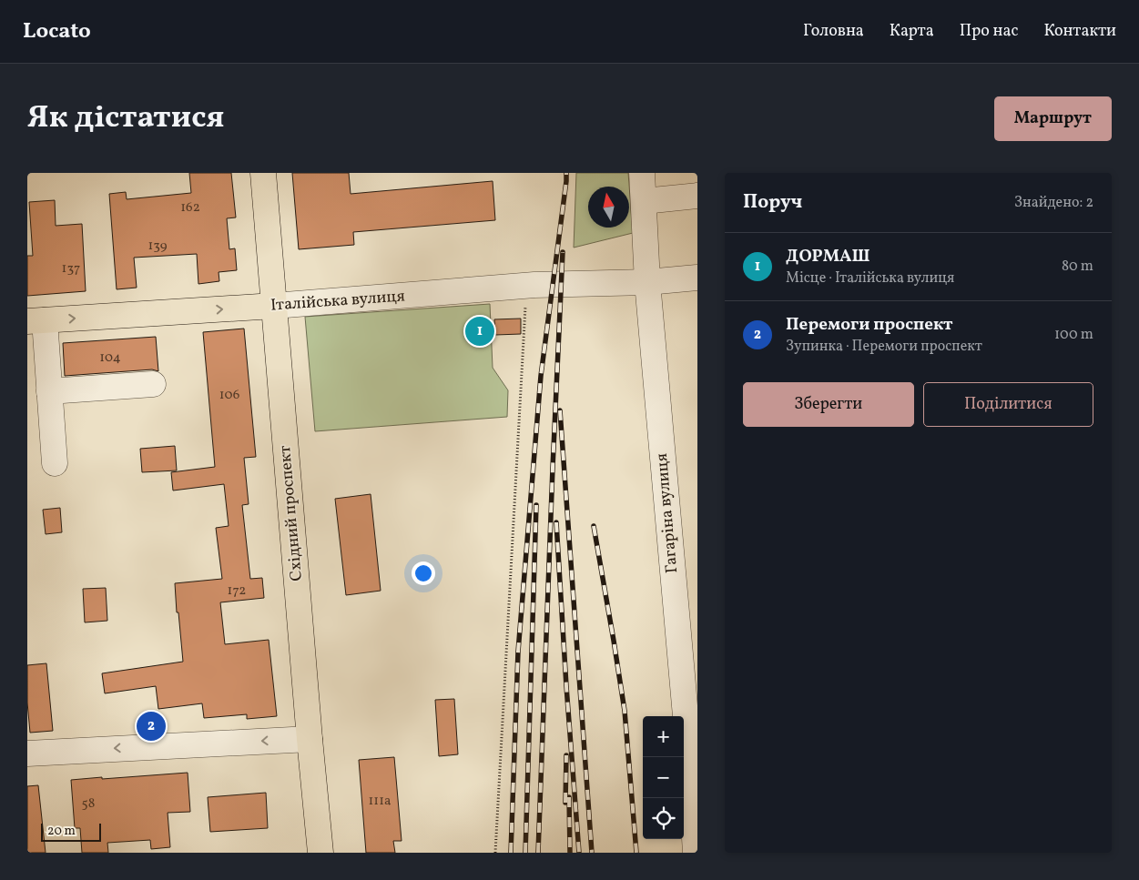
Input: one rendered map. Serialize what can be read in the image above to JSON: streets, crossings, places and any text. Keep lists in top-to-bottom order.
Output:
{
  "streets": {
    "main road": ["Італійська вулиця", "Східний проспект"],
    "street": ["Гагаріна вулиця"]
  },
  "crossings": [
    ["Італійська вулиця", "Східний проспект"],
    ["Італійська вулиця", "Гагаріна вулиця"]
  ],
  "house_numbers": [
    "162",
    "139",
    "137",
    "104",
    "106",
    "172",
    "111а",
    "58"
  ],
  "scale_bar": "20 m",
  "north": "top",
  "page": {
    "header": "Locato",
    "nav": [
      "Головна",
      "Карта",
      "Про нас",
      "Контакти"
    ],
    "title": "Як дістатися",
    "buttons": [
      "Маршрут",
      ["Зберегти", "Поділитися"]
    ],
    "heading": ["Поруч", "Знайдено: 2"],
    "list": [
      {
        "mark": "1",
        "name": "ДОРМАШ",
        "note": "Місце · Італійська вулиця",
        "value": "80 m"
      },
      {
        "mark": "2",
        "name": "Перемоги проспект",
        "note": "Зупинка · Перемоги проспект",
        "value": "100 m"
      }
    ],
    "pins": ["1", "2"],
    "map_buttons": ["+", "−"],
    "scale": "20 m"
  }
}
